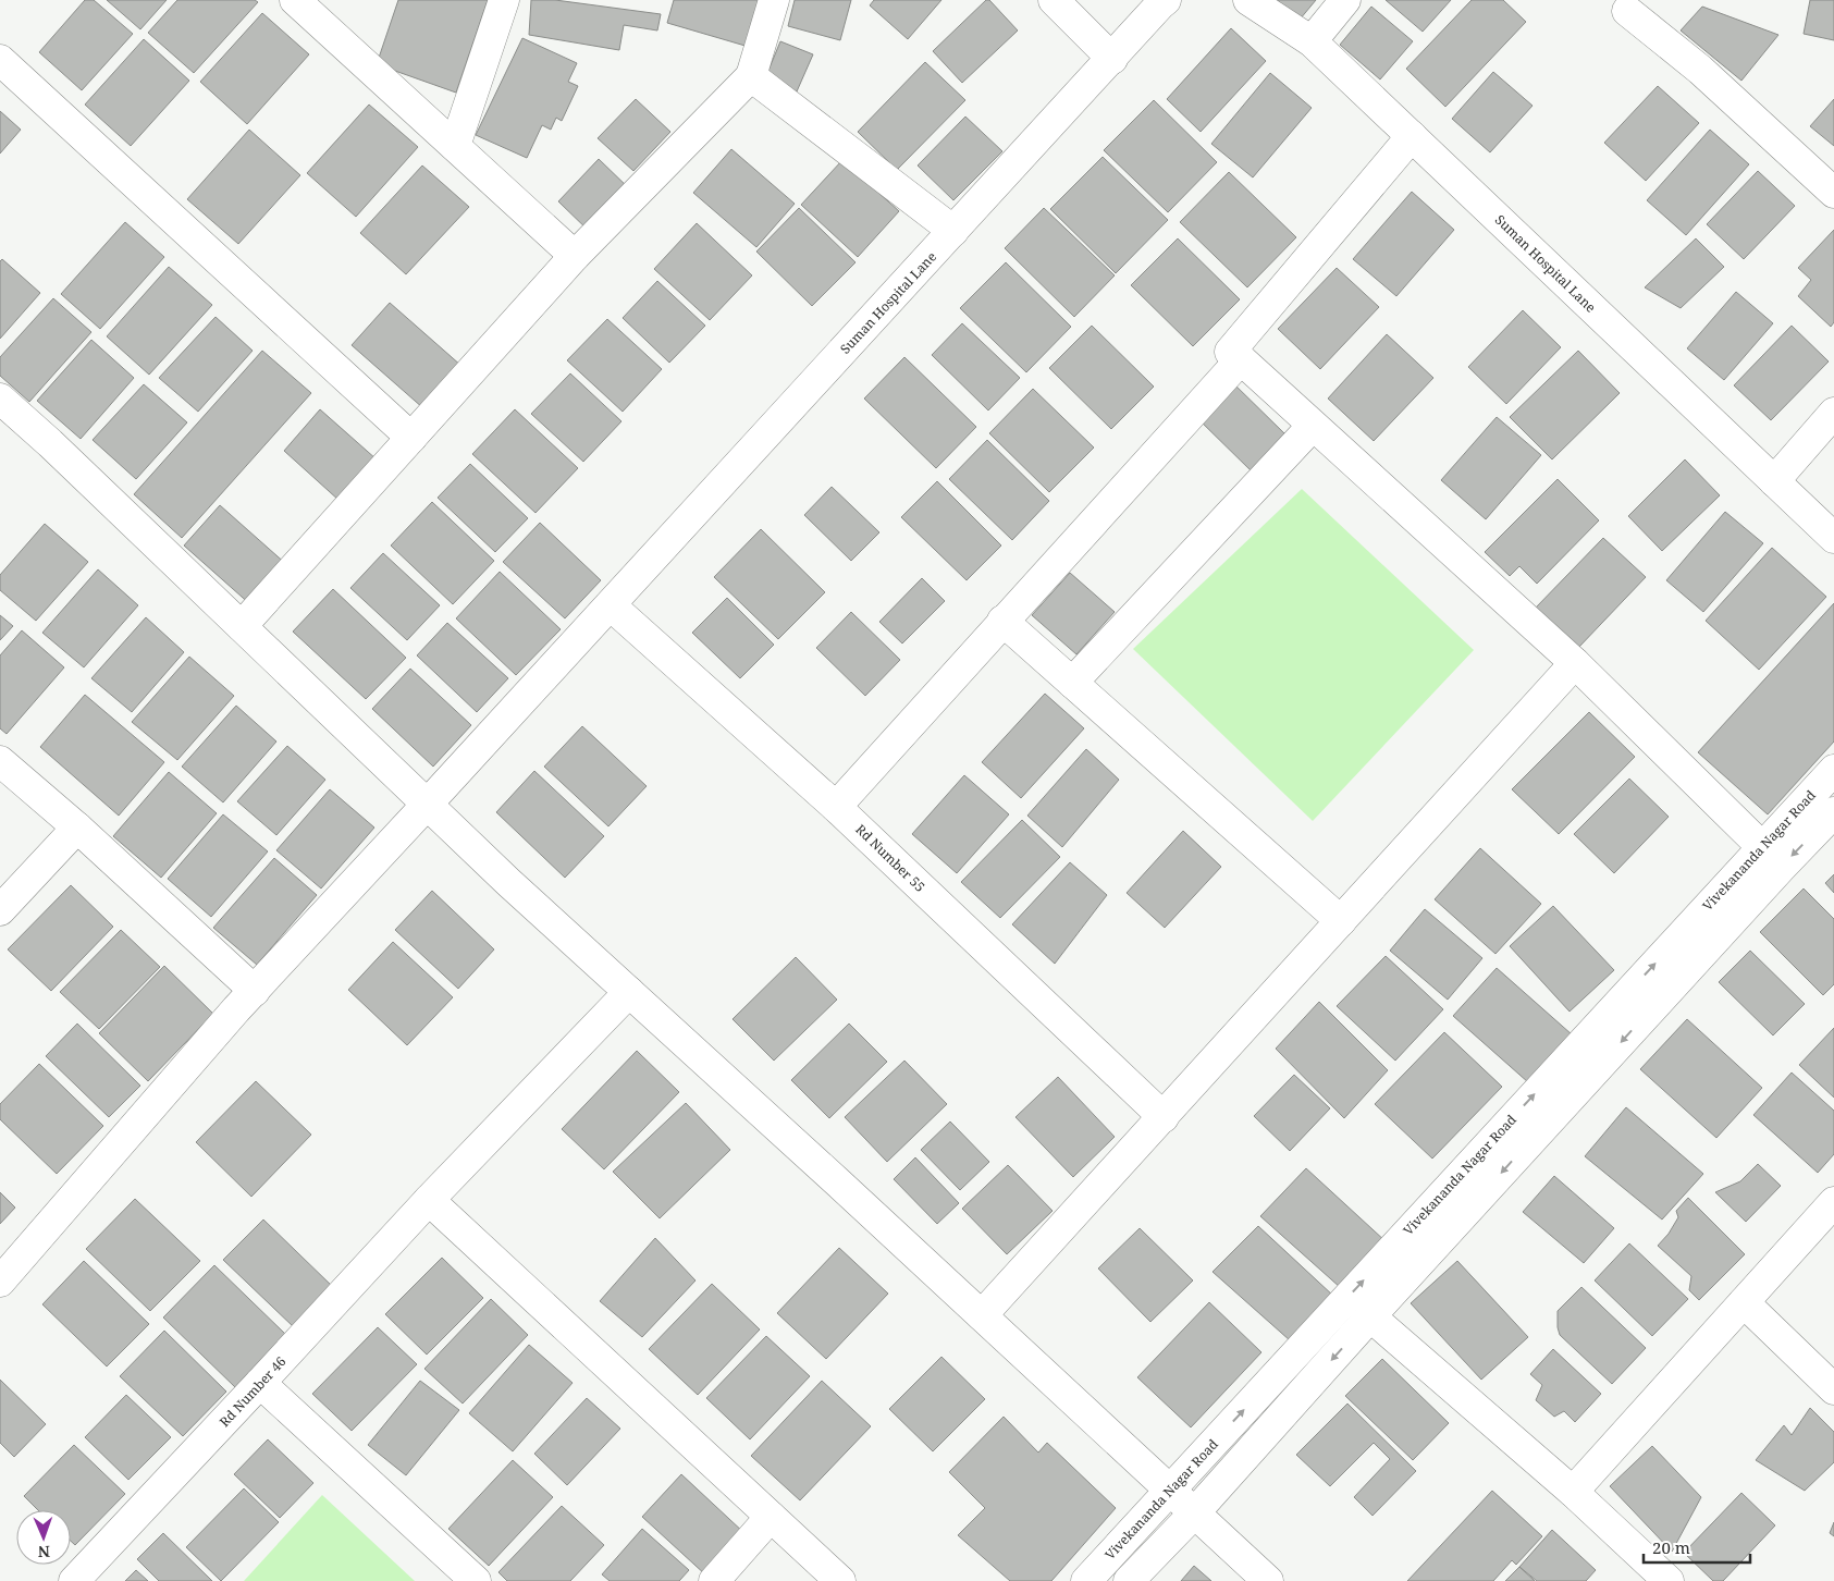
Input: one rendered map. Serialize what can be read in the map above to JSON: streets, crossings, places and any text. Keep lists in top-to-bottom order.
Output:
{
  "streets": {
    "street": [
      "Suman Hospital Lane",
      "Vivekananda Nagar Road",
      "Rd Number 55",
      "Rd Number 46"
    ]
  },
  "crossings": [
    ["Suman Hospital Lane", "Rd Number 55"]
  ],
  "scale_bar": "20 m",
  "north": "bottom"
}
